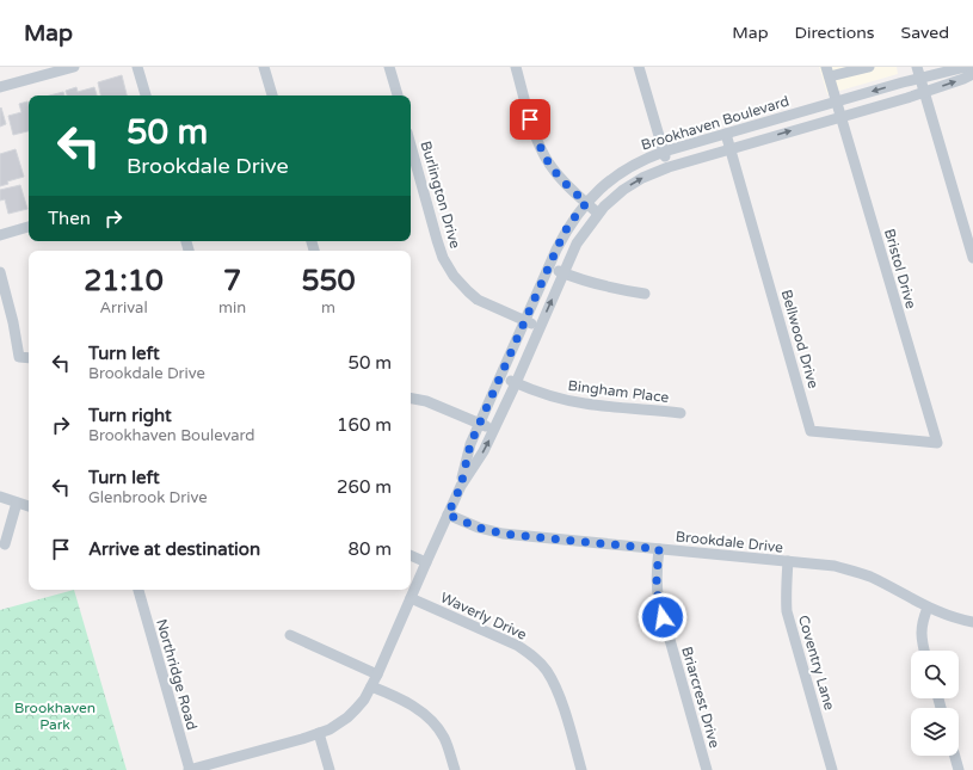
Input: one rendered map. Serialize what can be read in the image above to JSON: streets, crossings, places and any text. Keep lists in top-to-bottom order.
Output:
{
  "streets": {
    "street": [
      "Brookhaven Boulevard",
      "Burlington Drive",
      "Bristol Drive",
      "Bellwood Drive",
      "Bingham Place",
      "Brookdale Drive",
      "Waverly Drive",
      "Coventry Lane",
      "Northridge Road",
      "Briarcrest Drive"
    ]
  },
  "crossings": [
    ["Brookhaven Boulevard", "Burlington Drive"],
    ["Brookhaven Boulevard", "Bristol Drive"],
    ["Brookhaven Boulevard", "Bellwood Drive"],
    ["Brookhaven Boulevard", "Bingham Place"],
    ["Brookhaven Boulevard", "Brookdale Drive"],
    ["Brookhaven Boulevard", "Waverly Drive"],
    ["Brookhaven Boulevard", "Northridge Road"],
    ["Bristol Drive", "Bellwood Drive"],
    ["Brookdale Drive", "Coventry Lane"],
    ["Brookdale Drive", "Briarcrest Drive"]
  ],
  "parks": ["Brookhaven Park"],
  "page": {
    "header": "Map",
    "nav": ["Map", "Directions", "Saved"],
    "turn": ["50 m", "Brookdale Drive"],
    "then": "Then",
    "eta": [
      "21:10",
      "Arrival",
      "7",
      "min",
      "550",
      "m"
    ],
    "list": [
      {
        "name": "Turn left",
        "note": "Brookdale Drive",
        "value": "50 m"
      },
      {
        "name": "Turn right",
        "note": "Brookhaven Boulevard",
        "value": "160 m"
      },
      {
        "name": "Turn left",
        "note": "Glenbrook Drive",
        "value": "260 m"
      },
      {
        "name": "Arrive at destination",
        "value": "80 m"
      }
    ]
  }
}
